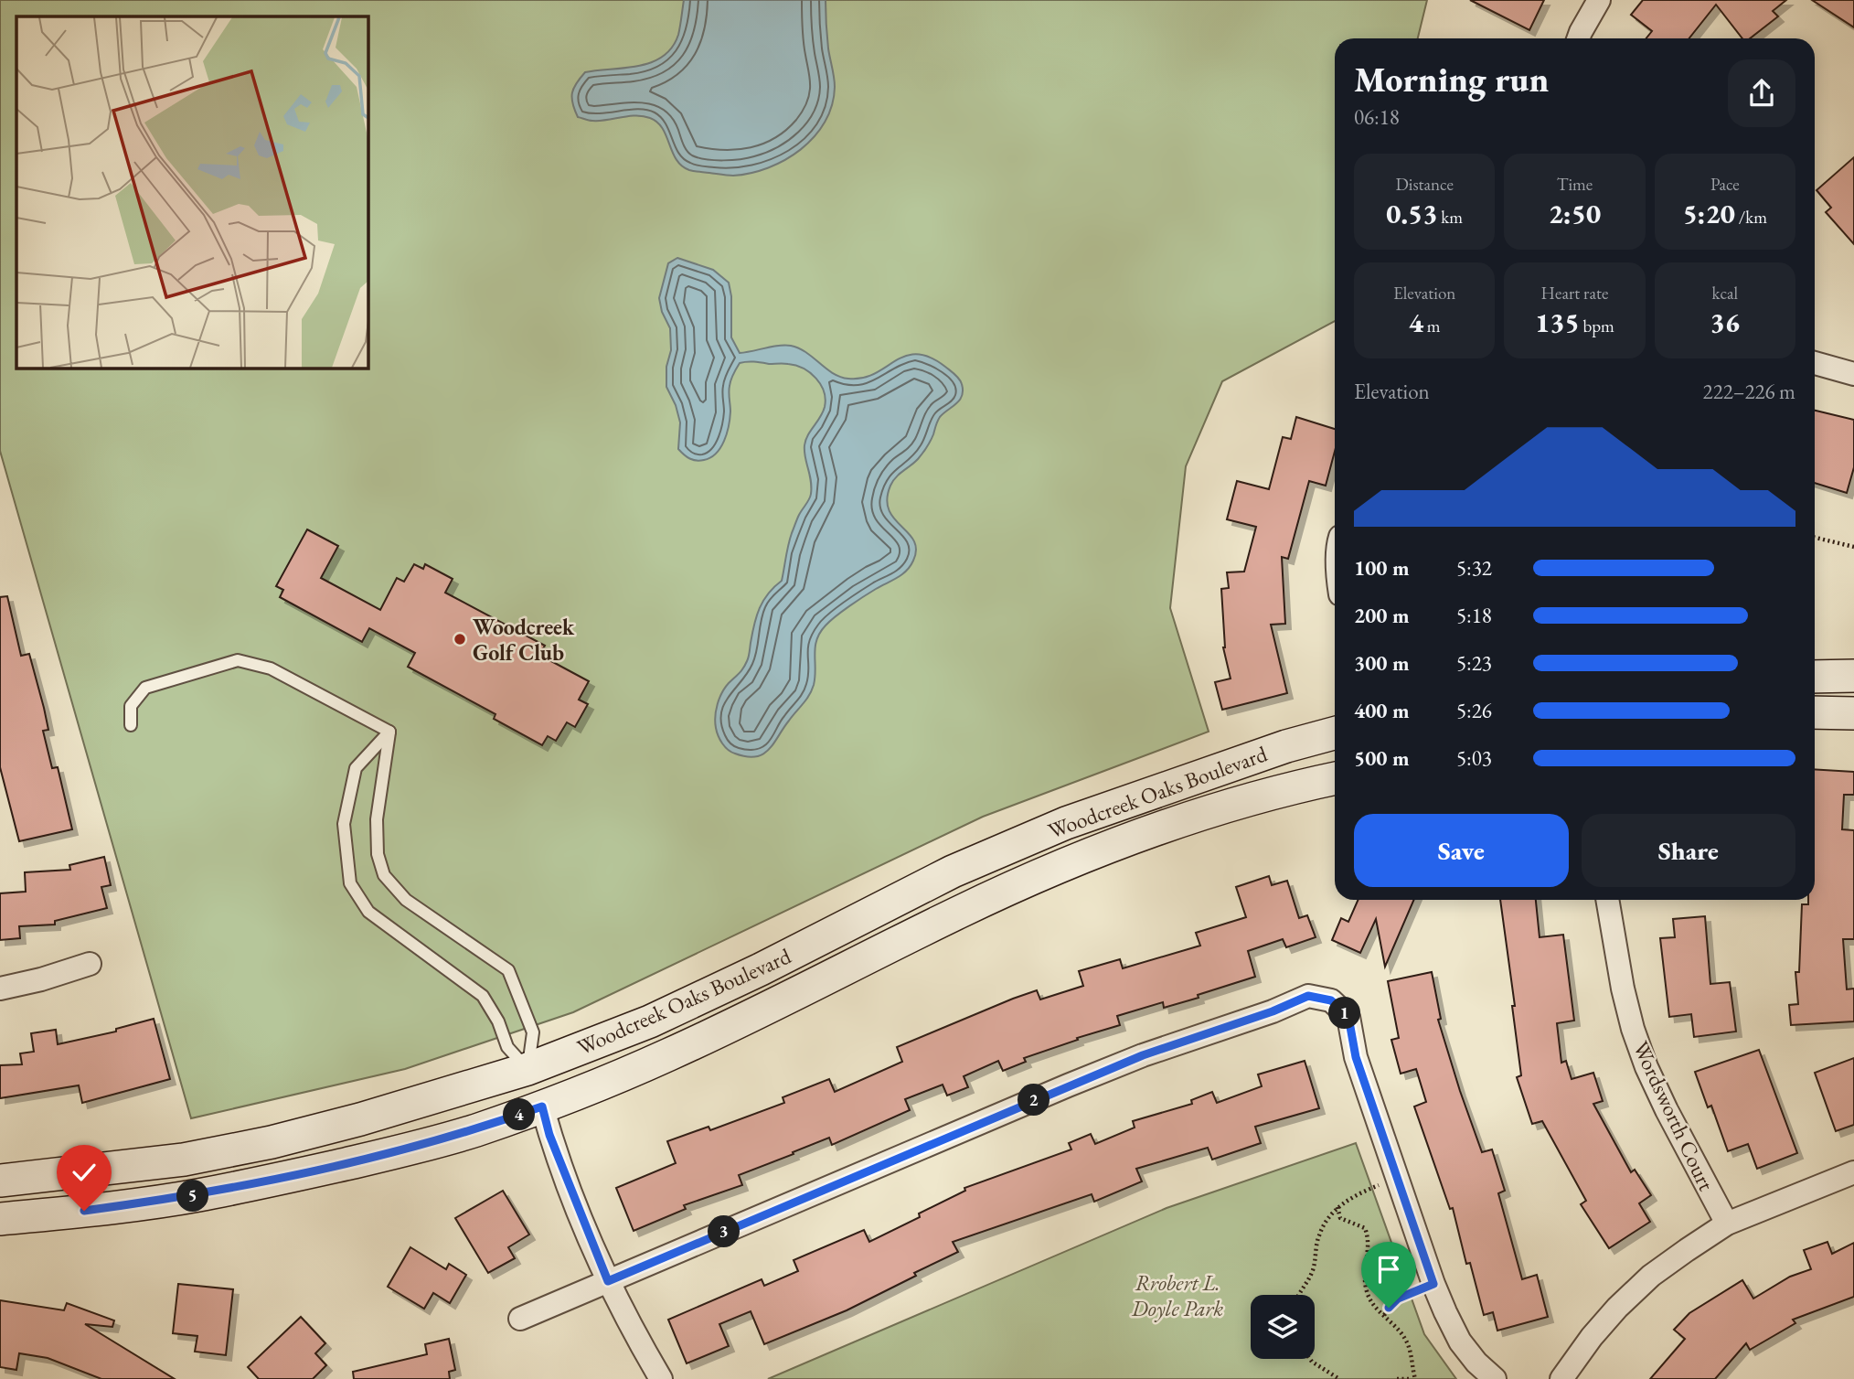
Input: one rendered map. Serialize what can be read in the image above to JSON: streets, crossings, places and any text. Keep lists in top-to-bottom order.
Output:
{
  "streets": {
    "main road": ["Woodcreek Oaks Boulevard"],
    "street": ["Wordsworth Court"]
  },
  "parks": ["Rrobert L. Doyle Park"],
  "places": ["Woodcreek Golf Club"],
  "page": {
    "heading": ["Morning run", "06:18"],
    "stats": [
      ["Distance", "0.53 km"],
      ["Time", "2:50"],
      ["Pace", "5:20 /km"],
      ["Elevation", "4 m"],
      ["Heart rate", "135 bpm"],
      ["kcal", "36"]
    ],
    "chart": ["Elevation", "222–226 m"],
    "list": [
      {
        "name": "100 m",
        "note": "5:32"
      },
      {
        "name": "200 m",
        "note": "5:18"
      },
      {
        "name": "300 m",
        "note": "5:23"
      },
      {
        "name": "400 m",
        "note": "5:26"
      },
      {
        "name": "500 m",
        "note": "5:03"
      }
    ],
    "buttons": ["Save", "Share"],
    "pins": [
      "1",
      "2",
      "4",
      "5",
      "3"
    ]
  }
}
